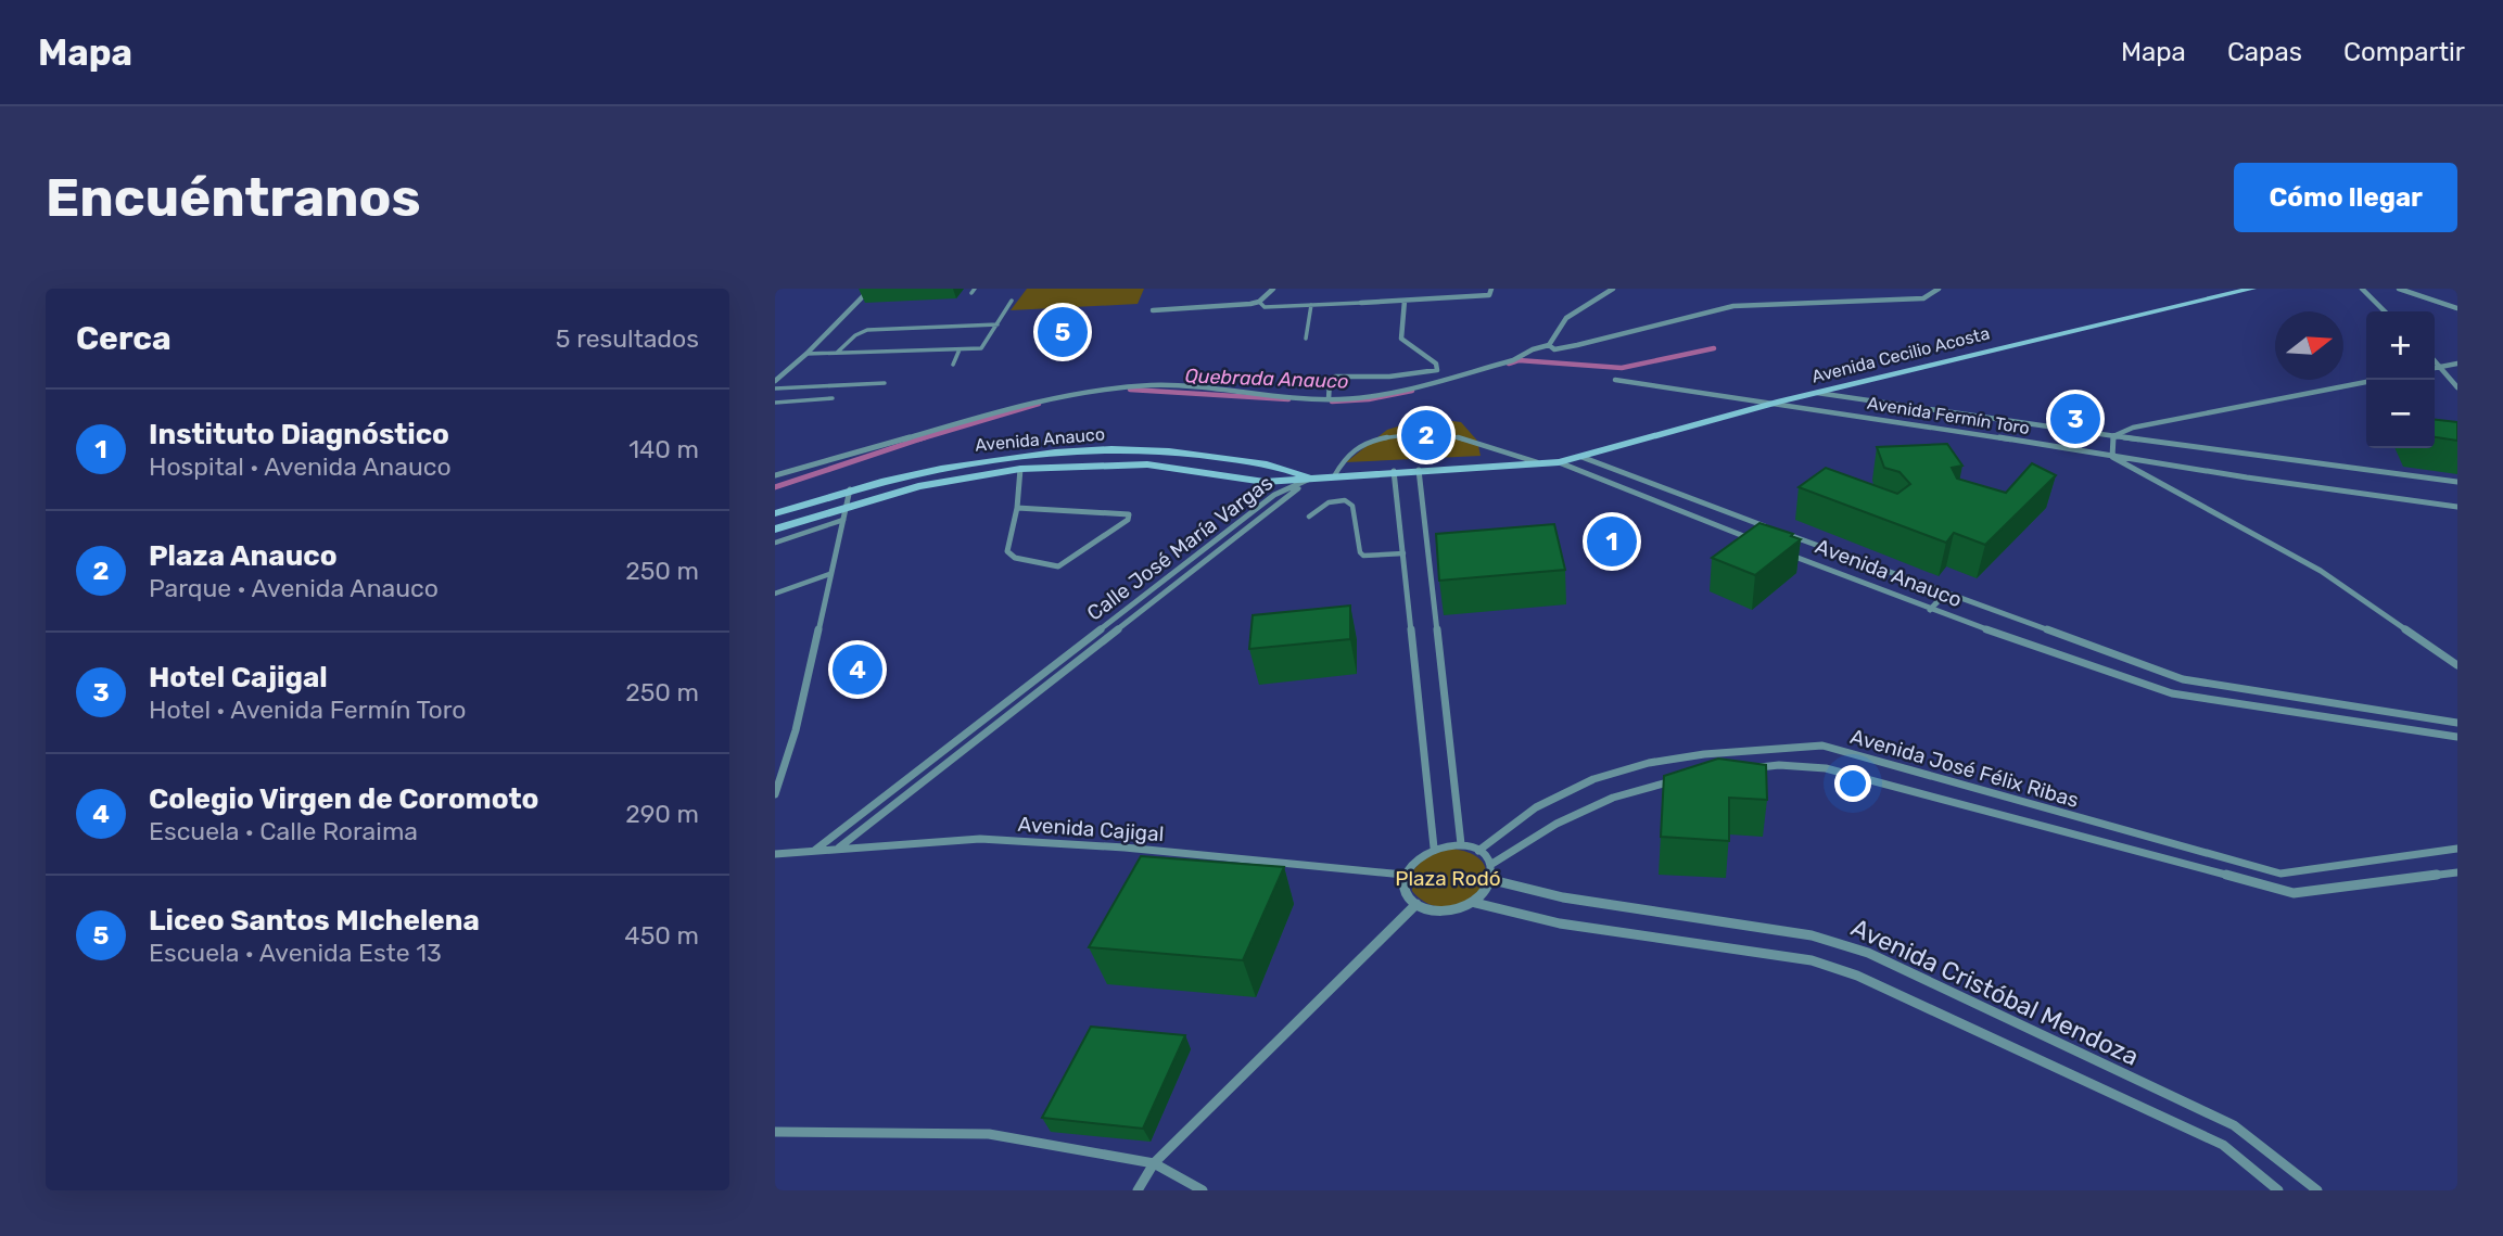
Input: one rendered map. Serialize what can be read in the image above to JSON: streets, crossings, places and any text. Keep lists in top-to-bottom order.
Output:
{
  "streets": {
    "main road": ["Avenida Cecilio Acosta", "Avenida Anauco"],
    "street": [
      "Avenida Fermín Toro",
      "Calle José María Vargas",
      "Avenida José Félix Ribas",
      "Avenida Cajigal",
      "Avenida Cristóbal Mendoza"
    ]
  },
  "crossings": [
    ["Avenida Cecilio Acosta", "Avenida Fermín Toro"],
    ["Avenida Cecilio Acosta", "Avenida Anauco"],
    ["Avenida Anauco", "Calle José María Vargas"],
    ["Calle José María Vargas", "Avenida Cajigal"],
    ["Avenida José Félix Ribas", "Avenida Cajigal"],
    ["Avenida José Félix Ribas", "Avenida Cristóbal Mendoza"],
    ["Avenida Cajigal", "Avenida Cristóbal Mendoza"]
  ],
  "water": ["Quebrada Anauco"],
  "parks": ["Plaza Rodó"],
  "north": "right",
  "page": {
    "header": "Mapa",
    "nav": ["Mapa", "Capas", "Compartir"],
    "buttons": "Cómo llegar",
    "title": "Encuéntranos",
    "heading": ["Cerca", "5 resultados"],
    "pins": [
      "5",
      "3",
      "2",
      "1",
      "4"
    ],
    "map_buttons": ["+", "−"],
    "list": [
      {
        "mark": "1",
        "name": "Instituto Diagnóstico",
        "note": "Hospital · Avenida Anauco",
        "value": "140 m"
      },
      {
        "mark": "2",
        "name": "Plaza Anauco",
        "note": "Parque · Avenida Anauco",
        "value": "250 m"
      },
      {
        "mark": "3",
        "name": "Hotel Cajigal",
        "note": "Hotel · Avenida Fermín Toro",
        "value": "250 m"
      },
      {
        "mark": "4",
        "name": "Colegio Virgen de Coromoto",
        "note": "Escuela · Calle Roraima",
        "value": "290 m"
      },
      {
        "mark": "5",
        "name": "Liceo Santos MIchelena",
        "note": "Escuela · Avenida Este 13",
        "value": "450 m"
      }
    ]
  }
}
